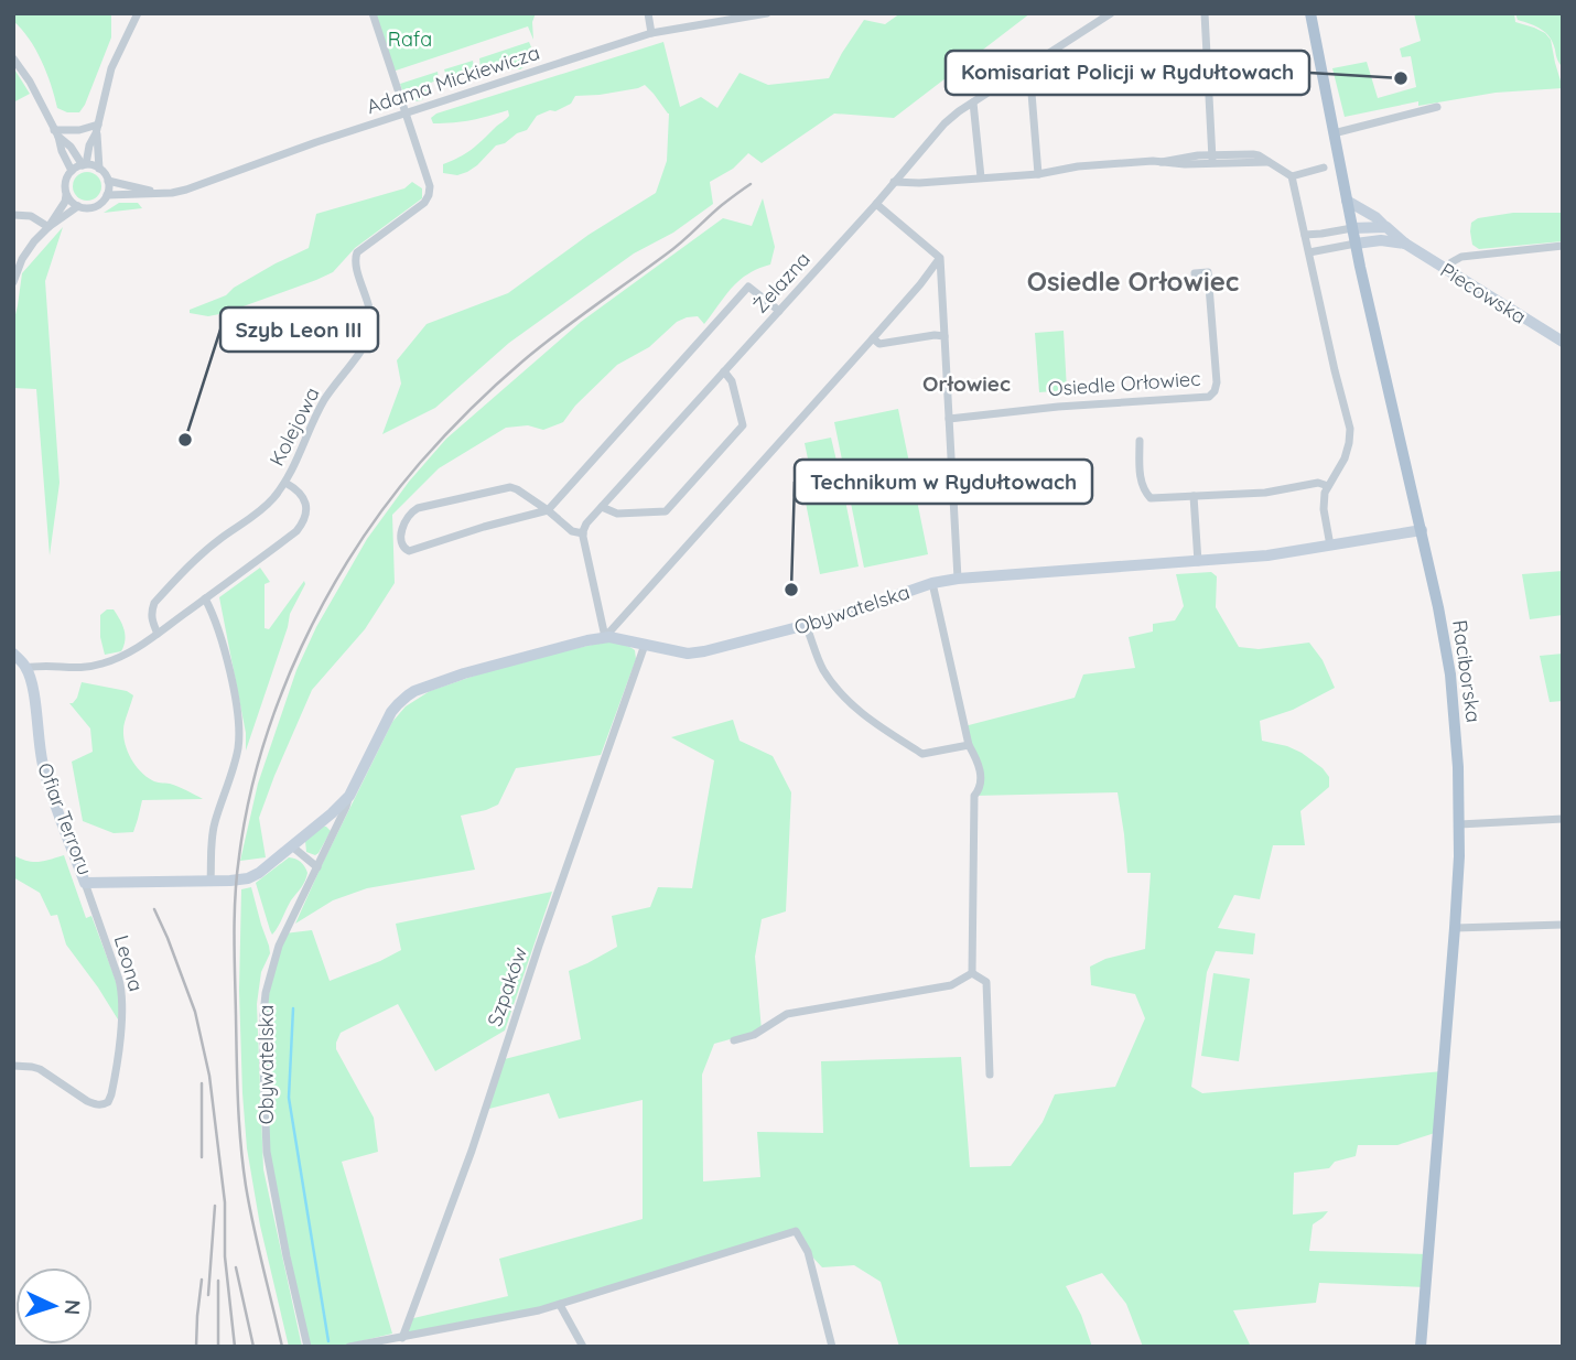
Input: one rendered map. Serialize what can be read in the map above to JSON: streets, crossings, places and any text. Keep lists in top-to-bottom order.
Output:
{
  "streets": {
    "main road": ["Raciborska"],
    "street": [
      "Adama Mickiewicza",
      "Żelazna",
      "Piecowska",
      "Osiedle Orłowiec",
      "Kolejowa",
      "Obywatelska",
      "Ofiar Terroru",
      "Leona",
      "Szpaków"
    ]
  },
  "crossings": [
    ["Adama Mickiewicza", "Kolejowa"],
    ["Piecowska", "Raciborska"],
    ["Obywatelska", "Raciborska"],
    ["Obywatelska", "Ofiar Terroru"],
    ["Obywatelska", "Szpaków"],
    ["Ofiar Terroru", "Leona"]
  ],
  "districts": ["Osiedle Orłowiec", "Orłowiec"],
  "parks": ["Rafa"],
  "places": ["Komisariat Policji w Rydułtowach", "Szyb Leon III", "Technikum w Rydułtowach"],
  "north": "right"
}
